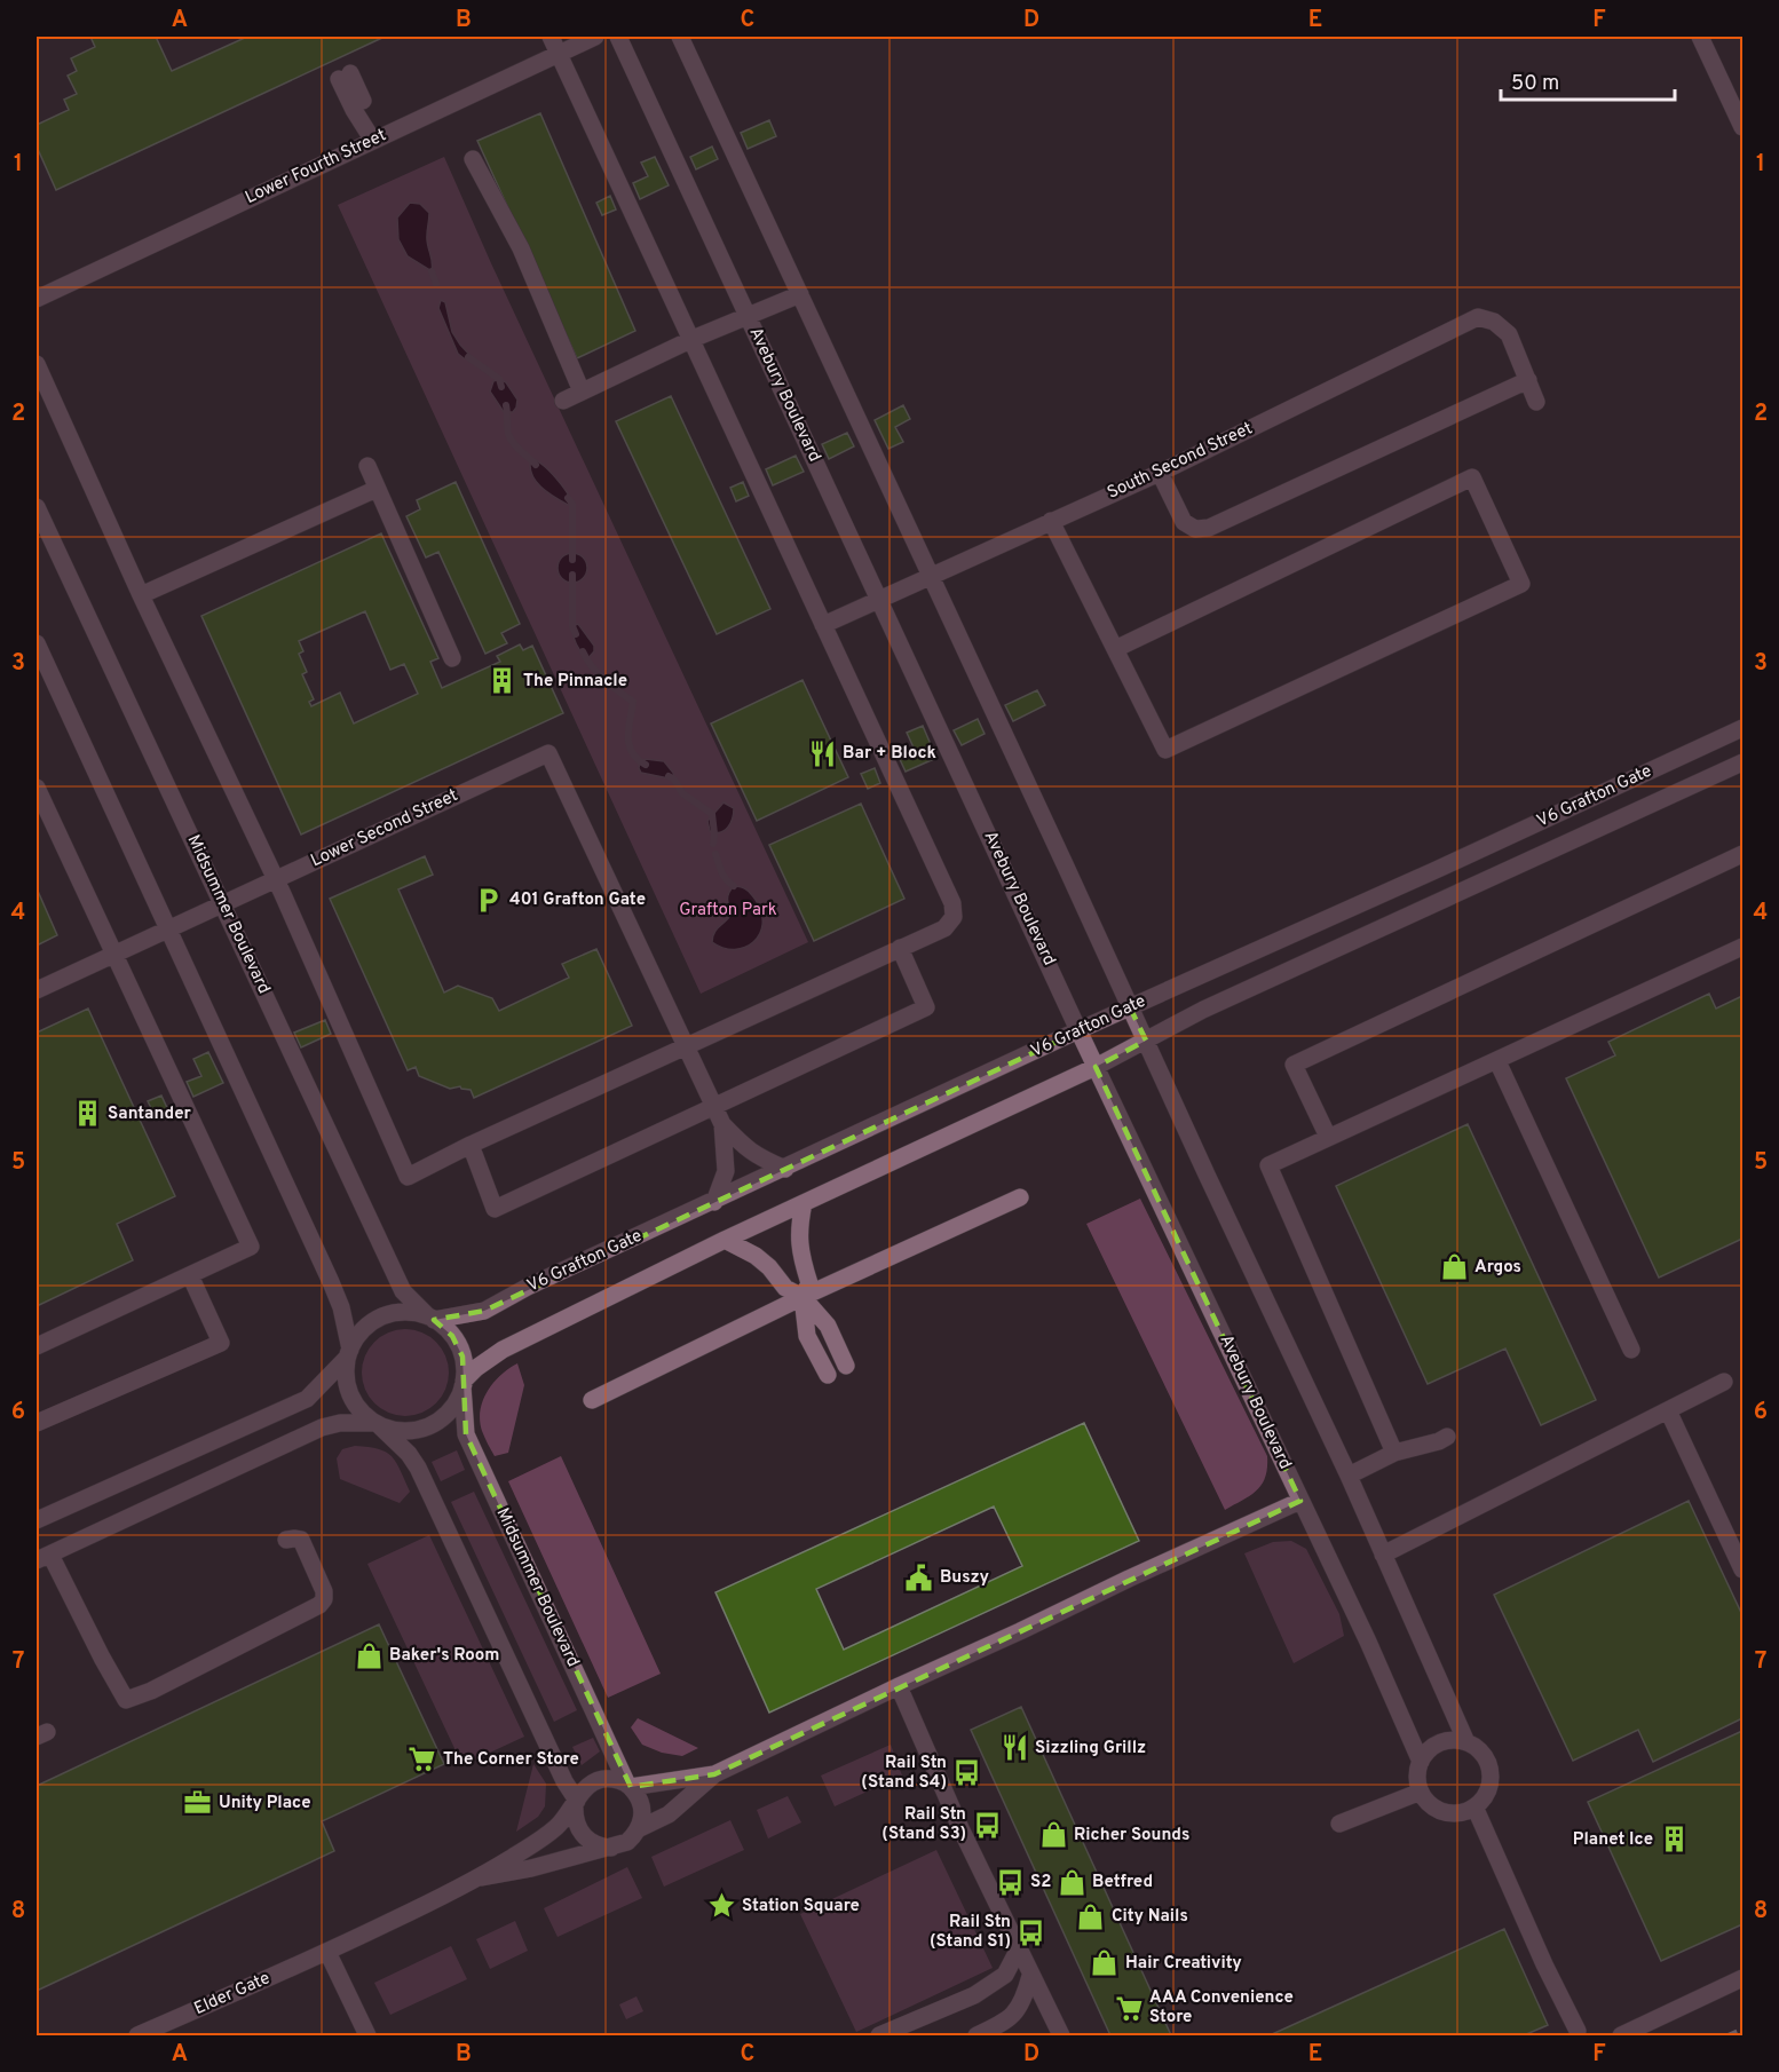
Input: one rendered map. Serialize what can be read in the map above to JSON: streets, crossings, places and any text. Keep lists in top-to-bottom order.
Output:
{
  "streets": {
    "street": [
      "Lower Fourth Street",
      "Avebury Boulevard",
      "South Second Street",
      "V6 Grafton Gate",
      "Lower Second Street",
      "Midsummer Boulevard",
      "Elder Gate"
    ]
  },
  "crossings": [
    ["Avebury Boulevard", "South Second Street"],
    ["Avebury Boulevard", "V6 Grafton Gate"],
    ["V6 Grafton Gate", "Midsummer Boulevard"],
    ["Lower Second Street", "Midsummer Boulevard"]
  ],
  "parks": ["Grafton Park"],
  "places": {
    "building": ["The Pinnacle", "Santander", "Planet Ice"],
    "restaurant": ["Bar + Block", "Sizzling Grillz"],
    "parking": ["401 Grafton Gate"],
    "shop": [
      "Argos",
      "Baker's Room",
      "Richer Sounds",
      "Betfred",
      "City Nails",
      "Hair Creativity"
    ],
    "public building": ["Buszy"],
    "supermarket": ["The Corner Store", "AAA Convenience Store"],
    "bus stop": [
      "Rail Stn (Stand S4)",
      "Rail Stn (Stand S3)",
      "S2",
      "Rail Stn (Stand S1)"
    ],
    "office": ["Unity Place"],
    "place": ["Station Square"]
  },
  "scale_bar": "50 m",
  "grid": {
    "columns": [
      "A",
      "B",
      "C",
      "D",
      "E",
      "F"
    ],
    "rows": [
      "1",
      "2",
      "3",
      "4",
      "5",
      "6",
      "7",
      "8"
    ]
  }
}
